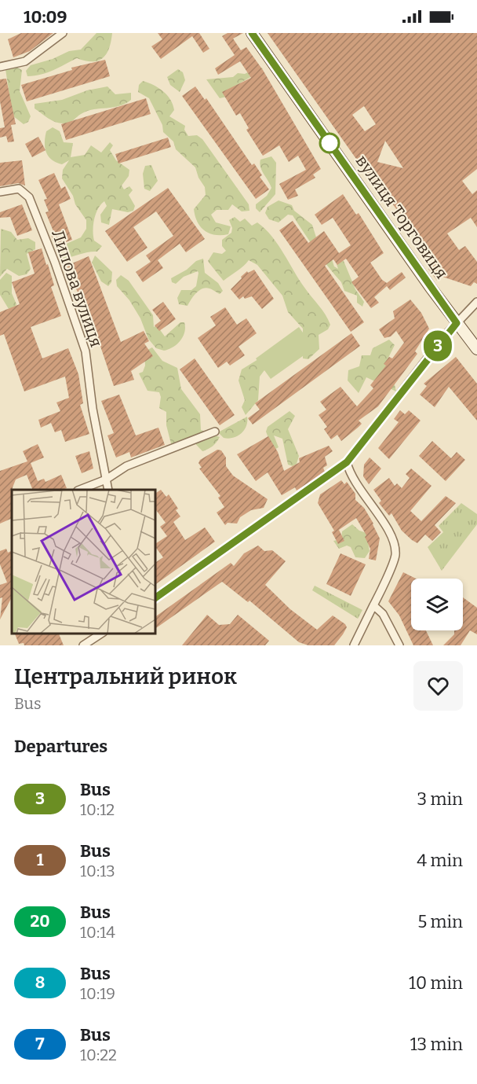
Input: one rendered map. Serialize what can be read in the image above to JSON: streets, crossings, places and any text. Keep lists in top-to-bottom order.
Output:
{
  "streets": {
    "main road": ["вулиця Торговиця"],
    "street": ["Липова вулиця"]
  },
  "lines": ["bus line 3"],
  "page": {
    "status": "10:09",
    "on_map": "3",
    "heading": [
      ["Центральний ринок", "Bus"],
      "Departures"
    ],
    "list": [
      {
        "mark": "3",
        "name": "Bus",
        "note": "10:12",
        "value": "3 min"
      },
      {
        "mark": "1",
        "name": "Bus",
        "note": "10:13",
        "value": "4 min"
      },
      {
        "mark": "20",
        "name": "Bus",
        "note": "10:14",
        "value": "5 min"
      },
      {
        "mark": "8",
        "name": "Bus",
        "note": "10:19",
        "value": "10 min"
      },
      {
        "mark": "7",
        "name": "Bus",
        "note": "10:22",
        "value": "13 min"
      }
    ]
  }
}
